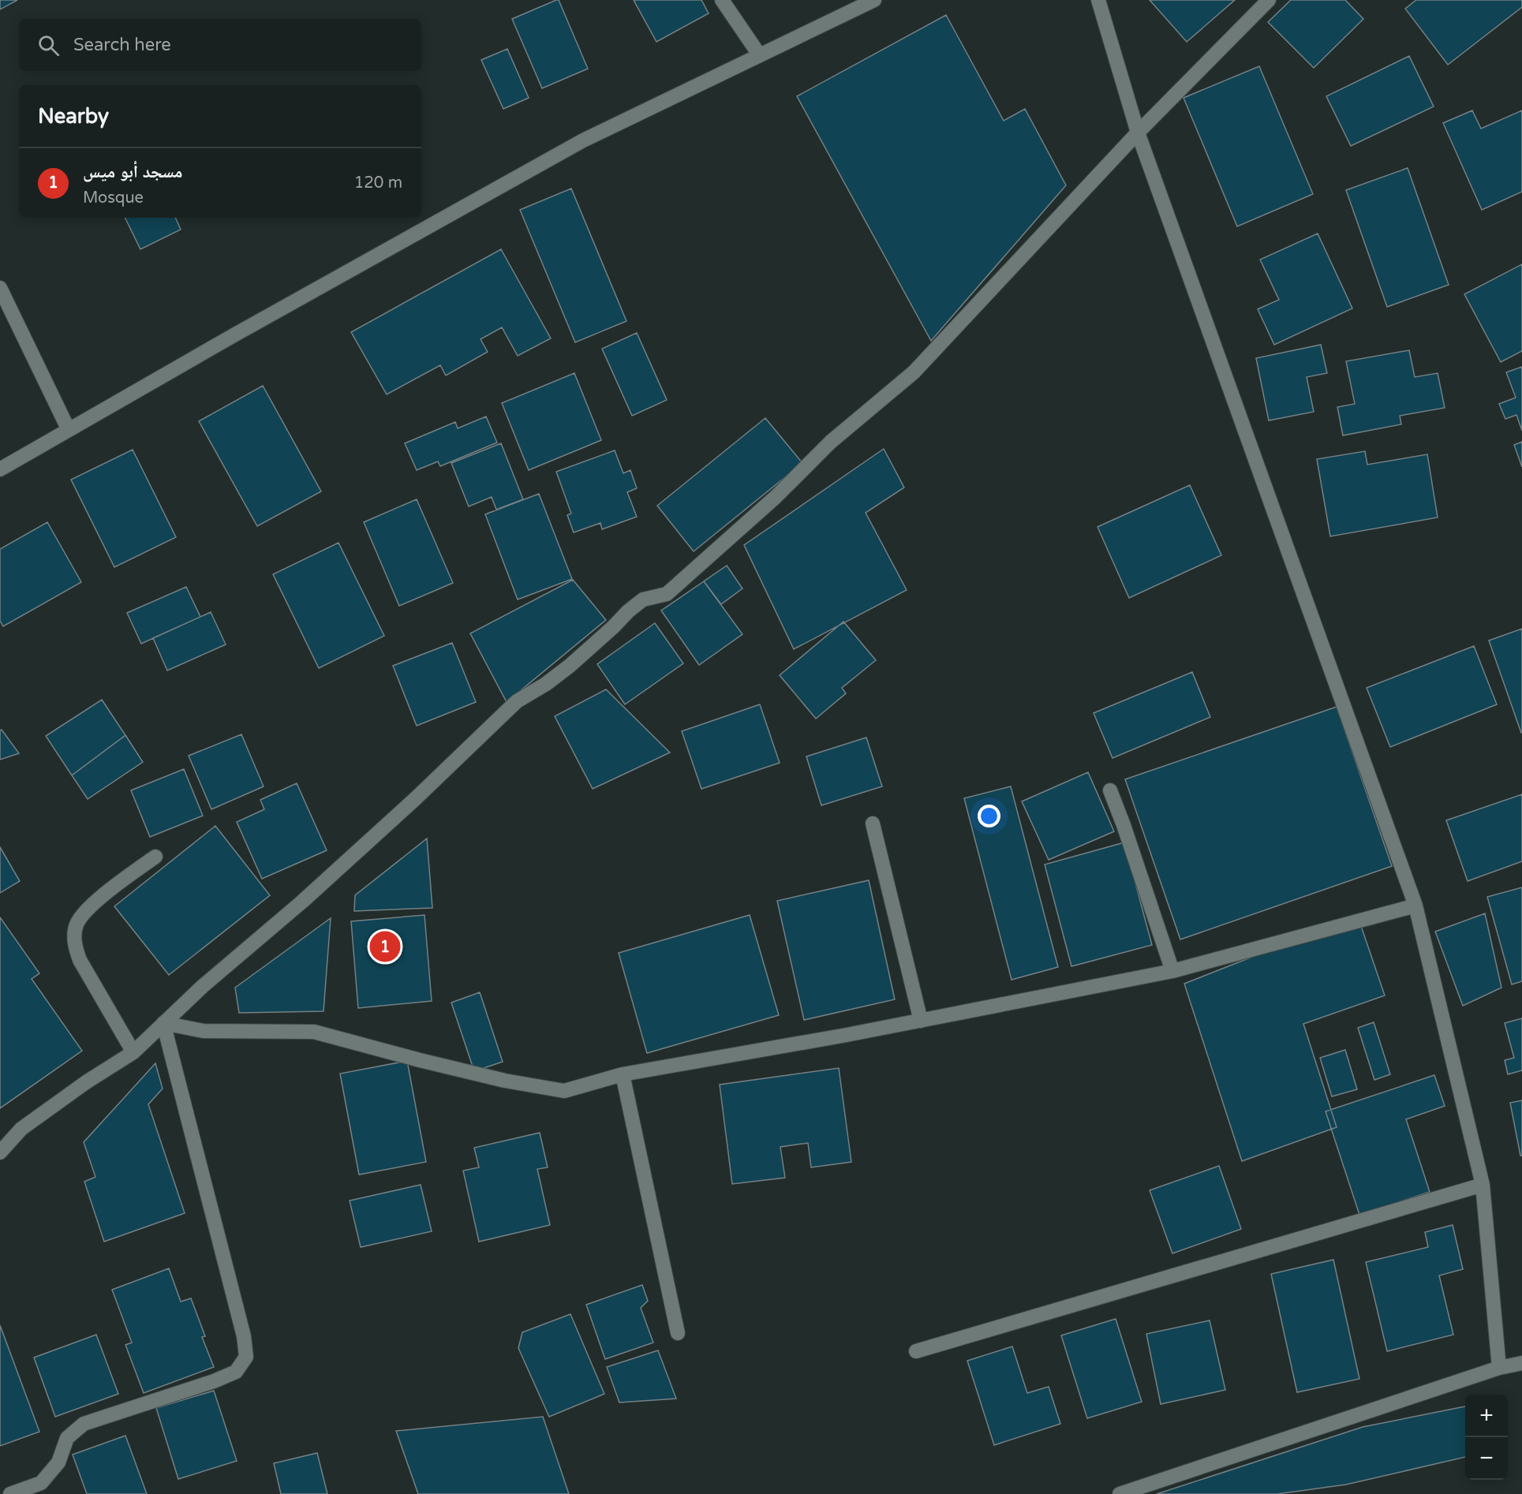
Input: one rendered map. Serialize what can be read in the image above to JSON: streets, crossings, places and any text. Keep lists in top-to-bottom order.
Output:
{
  "page": {
    "search": "Search here",
    "heading": "Nearby",
    "list": [
      {
        "mark": "1",
        "name": "مسجد أبو ميس",
        "note": "Mosque",
        "value": "120 m"
      }
    ],
    "pins": "1",
    "map_buttons": ["+", "−"]
  }
}
